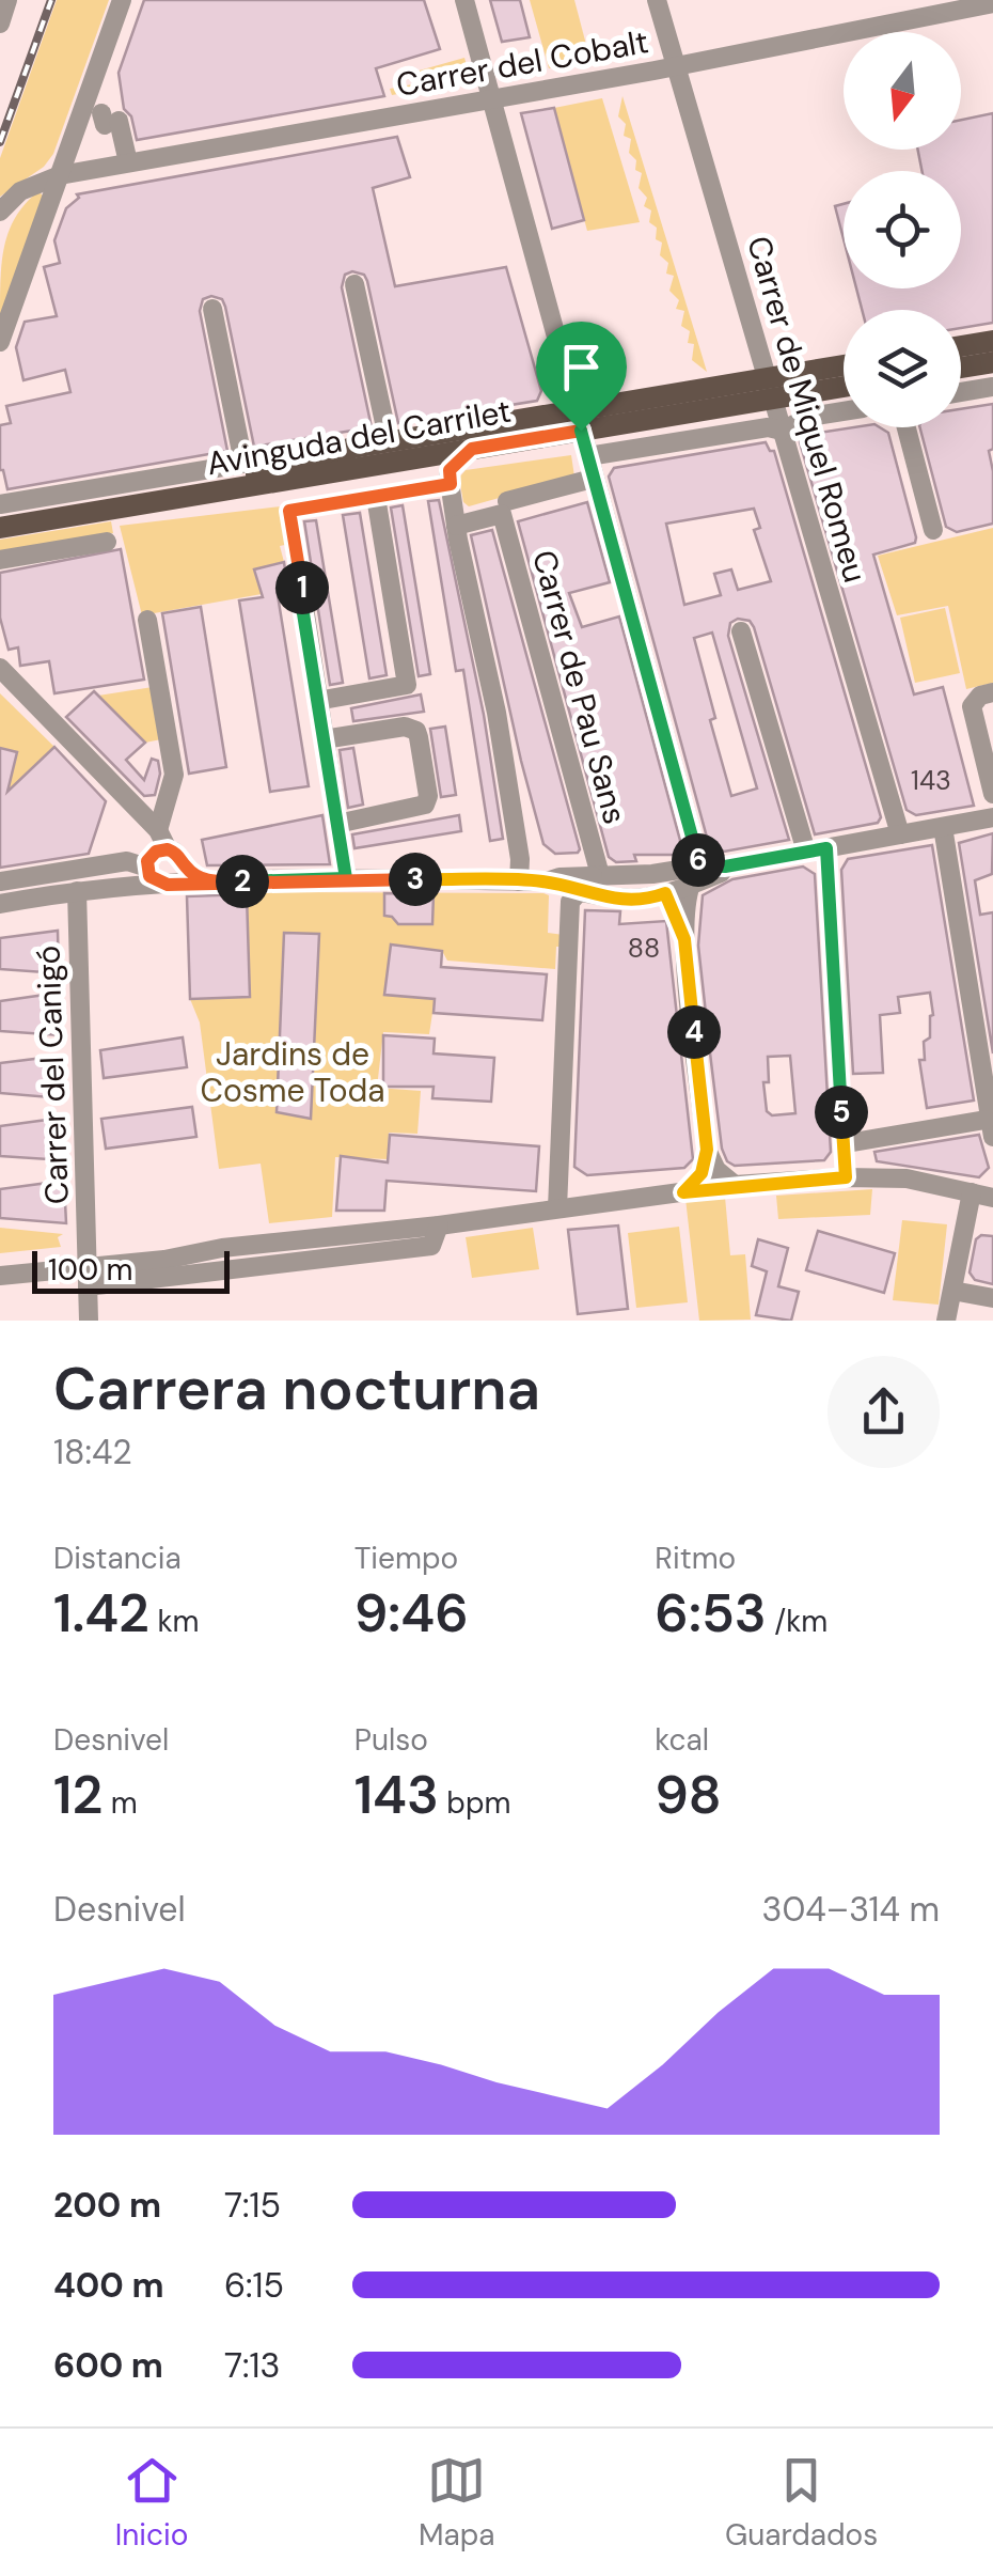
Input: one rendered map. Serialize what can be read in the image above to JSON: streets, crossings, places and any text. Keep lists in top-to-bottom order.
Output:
{
  "streets": {
    "main road": ["Avinguda del Carrilet"],
    "street": [
      "Carrer del Cobalt",
      "Carrer de Miquel Romeu",
      "Carrer de Pau Sans",
      "Carrer del Canigó"
    ]
  },
  "crossings": [
    ["Carrer del Cobalt", "Carrer de Miquel Romeu"],
    ["Carrer de Miquel Romeu", "Avinguda del Carrilet"]
  ],
  "parks": ["Jardins de Cosme Toda"],
  "house_numbers": ["143", "88"],
  "scale_bar": "100 m",
  "north": "bottom",
  "page": {
    "pins": [
      "1",
      "6",
      "3",
      "2",
      "4",
      "5"
    ],
    "scale": "100 m",
    "heading": ["Carrera nocturna", "18:42"],
    "stats": [
      ["Distancia", "1.42 km"],
      ["Tiempo", "9:46"],
      ["Ritmo", "6:53 /km"],
      ["Desnivel", "12 m"],
      ["Pulso", "143 bpm"],
      ["kcal", "98"]
    ],
    "chart": ["Desnivel", "304–314 m"],
    "list": [
      {
        "name": "200 m",
        "note": "7:15"
      },
      {
        "name": "400 m",
        "note": "6:15"
      },
      {
        "name": "600 m",
        "note": "7:13"
      }
    ],
    "tabs": ["Inicio", "Mapa", "Guardados"]
  }
}
